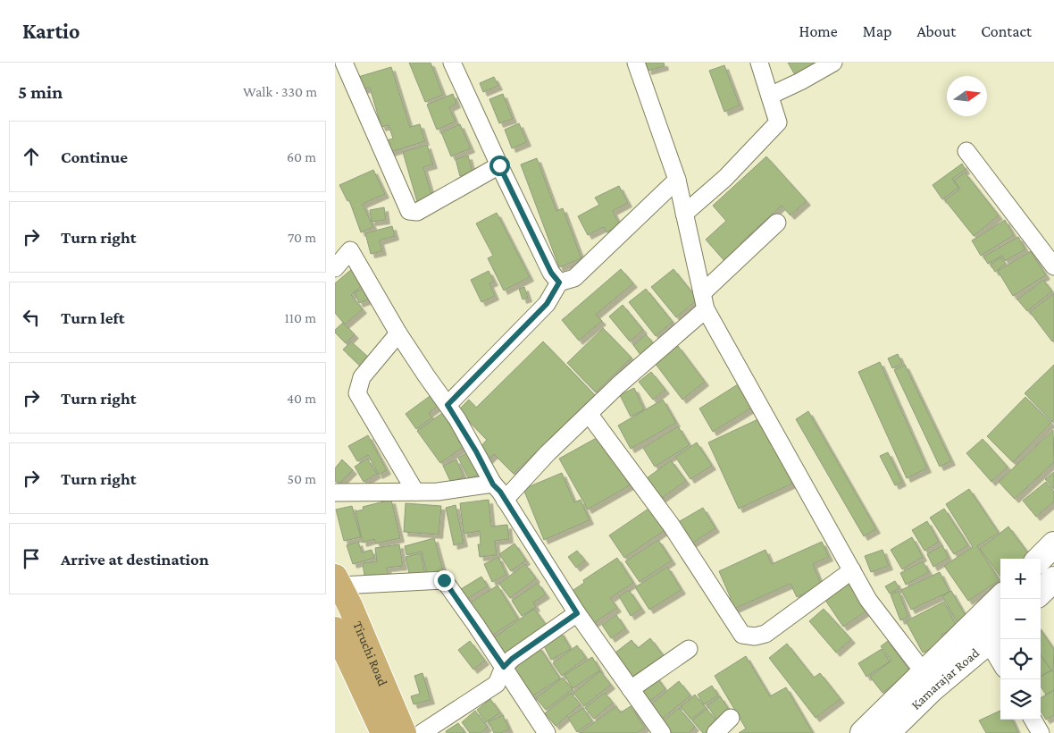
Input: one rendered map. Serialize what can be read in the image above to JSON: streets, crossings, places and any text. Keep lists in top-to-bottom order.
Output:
{
  "streets": {
    "highway": ["Tiruchi Road"],
    "main road": ["Kamarajar Road"]
  },
  "north": "right",
  "page": {
    "header": "Kartio",
    "nav": [
      "Home",
      "Map",
      "About",
      "Contact"
    ],
    "heading": ["5 min", "Walk · 330 m"],
    "list": [
      ["Continue", "60 m"],
      ["Turn right", "70 m"],
      ["Turn left", "110 m"],
      ["Turn right", "40 m"],
      ["Turn right", "50 m"],
      "Arrive at destination"
    ],
    "map_buttons": ["+", "−"]
  }
}
